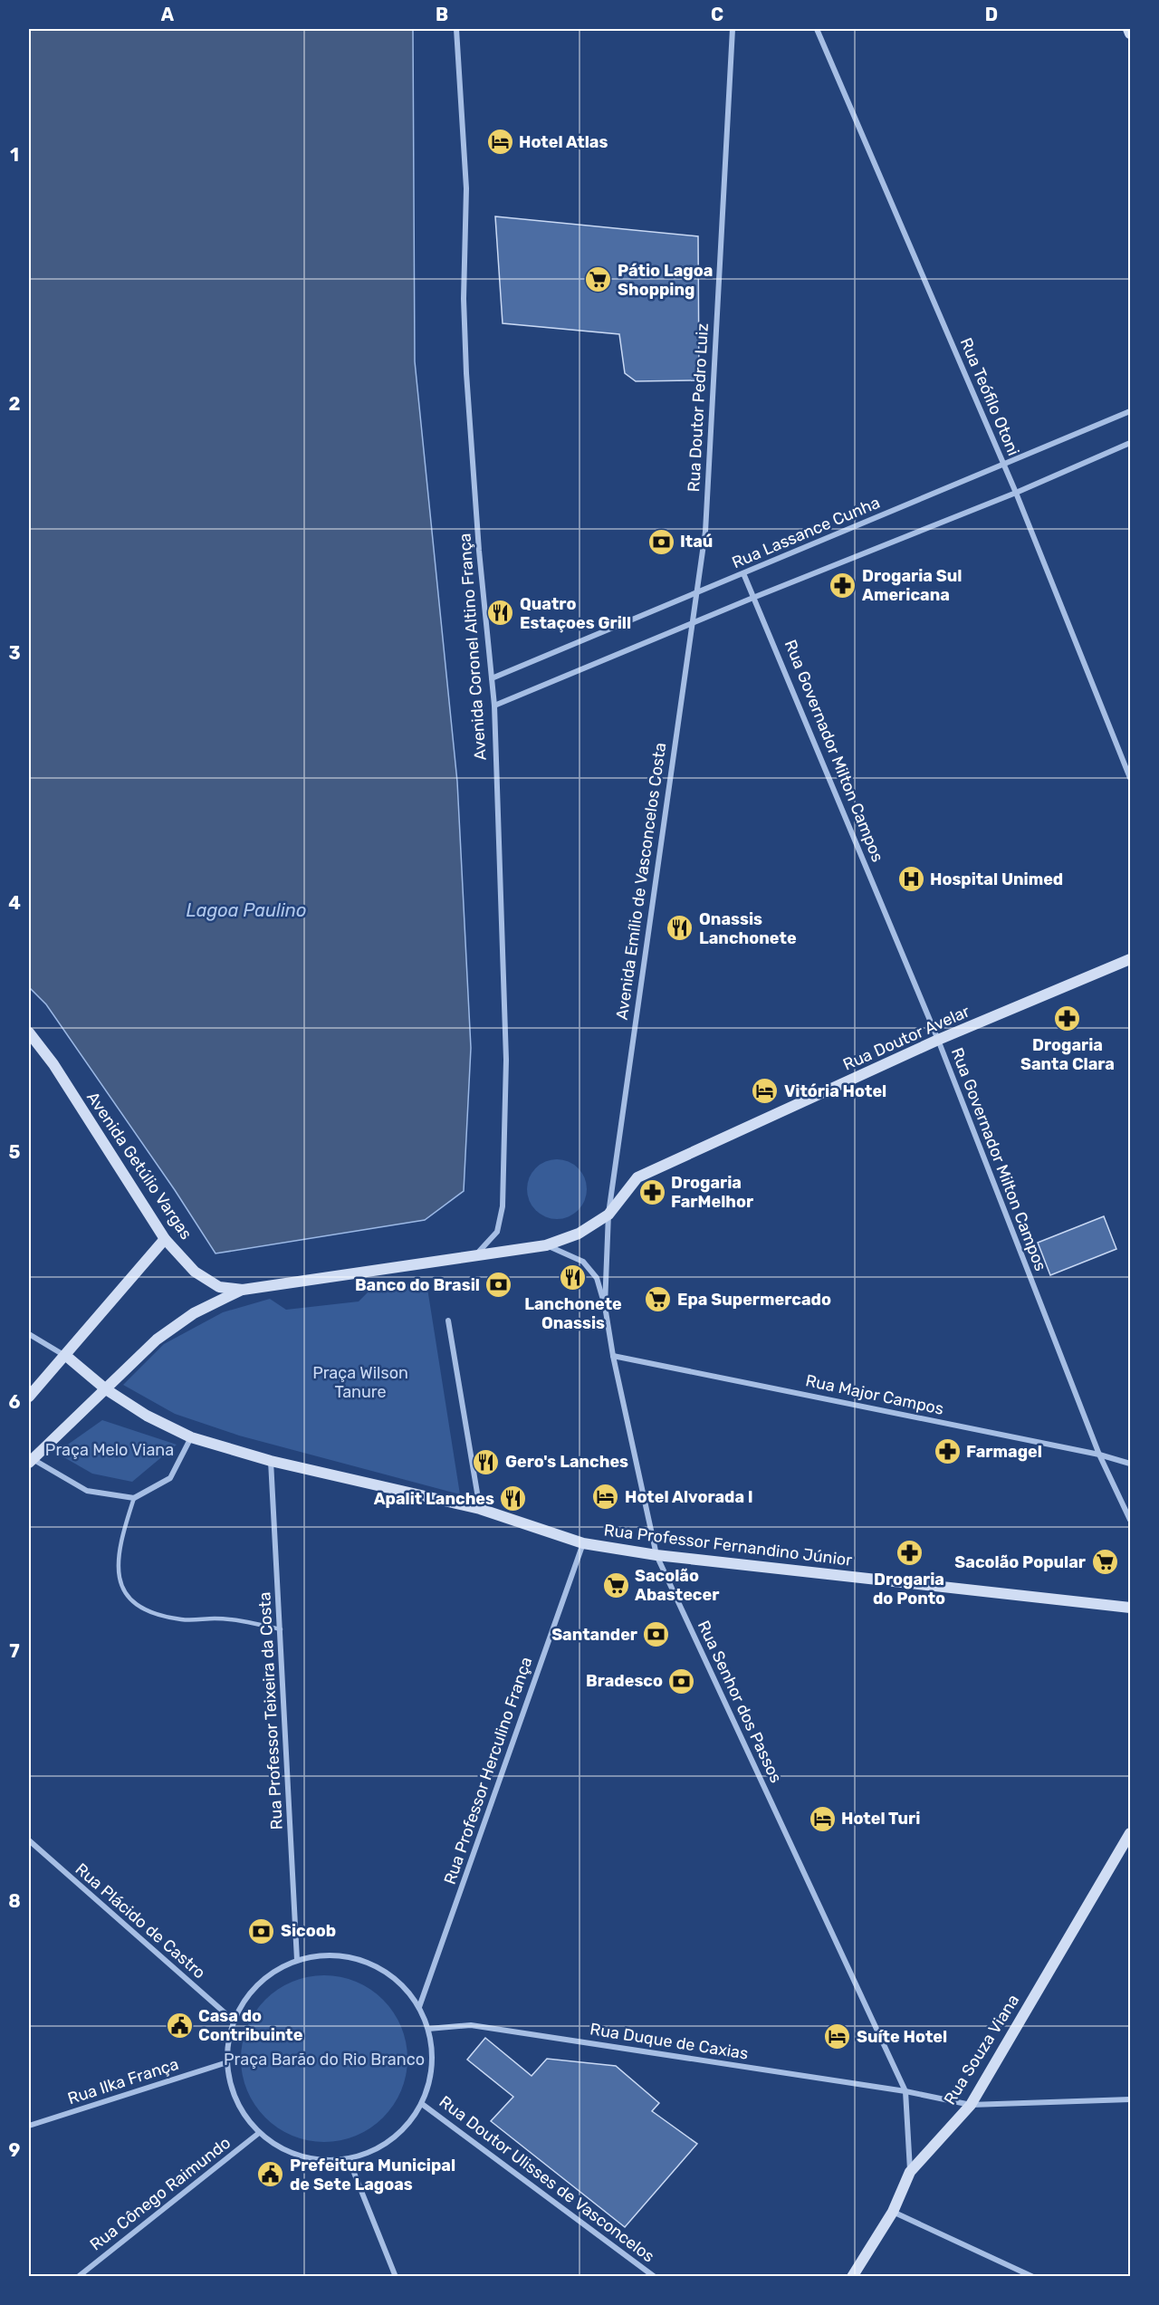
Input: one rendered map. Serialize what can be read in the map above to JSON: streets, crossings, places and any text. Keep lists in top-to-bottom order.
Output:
{
  "streets": {
    "main road": [
      "Rua Doutor Avelar",
      "Avenida Getúlio Vargas",
      "Rua Professor Fernandino Júnior",
      "Rua Souza Viana"
    ],
    "street": [
      "Rua Teófilo Otoni",
      "Rua Doutor Pedro Luiz",
      "Rua Lassance Cunha",
      "Avenida Coronel Altino França",
      "Rua Governador Milton Campos",
      "Avenida Emílio de Vasconcelos Costa",
      "Rua Major Campos",
      "Rua Senhor dos Passos",
      "Rua Professor Teixeira da Costa",
      "Rua Professor Herculino França",
      "Rua Plácido de Castro",
      "Rua Duque de Caxias",
      "Rua Ilka França",
      "Rua Doutor Ulisses de Vasconcelos",
      "Rua Cônego Raimundo"
    ]
  },
  "crossings": [
    ["Rua Teófilo Otoni", "Rua Lassance Cunha"],
    ["Rua Doutor Pedro Luiz", "Rua Lassance Cunha"],
    ["Rua Doutor Pedro Luiz", "Avenida Emílio de Vasconcelos Costa"],
    ["Rua Lassance Cunha", "Avenida Coronel Altino França"],
    ["Rua Lassance Cunha", "Rua Governador Milton Campos"],
    ["Rua Governador Milton Campos", "Rua Doutor Avelar"],
    ["Rua Governador Milton Campos", "Rua Major Campos"],
    ["Avenida Emílio de Vasconcelos Costa", "Rua Doutor Avelar"],
    ["Avenida Emílio de Vasconcelos Costa", "Rua Senhor dos Passos"],
    ["Rua Doutor Avelar", "Rua Senhor dos Passos"],
    ["Rua Major Campos", "Rua Senhor dos Passos"],
    ["Rua Professor Fernandino Júnior", "Rua Senhor dos Passos"],
    ["Rua Professor Fernandino Júnior", "Rua Professor Teixeira da Costa"],
    ["Rua Professor Fernandino Júnior", "Rua Professor Herculino França"],
    ["Rua Senhor dos Passos", "Rua Duque de Caxias"],
    ["Rua Senhor dos Passos", "Rua Souza Viana"]
  ],
  "water": ["Lagoa Paulino"],
  "parks": ["Praça Wilson Tanure", "Praça Melo Viana", "Praça Barão do Rio Branco"],
  "places": {
    "hotel": [
      "Hotel Atlas",
      "Vitória Hotel",
      "Hotel Alvorada I",
      "Hotel Turi",
      "Suíte Hotel"
    ],
    "supermarket": [
      "Pátio Lagoa Shopping",
      "Epa Supermercado",
      "Sacolão Popular",
      "Sacolão Abastecer"
    ],
    "bank": [
      "Itaú",
      "Banco do Brasil",
      "Santander",
      "Bradesco",
      "Sicoob"
    ],
    "pharmacy": [
      "Drogaria Sul Americana",
      "Drogaria Santa Clara",
      "Drogaria FarMelhor",
      "Farmagel",
      "Drogaria do Ponto"
    ],
    "restaurant": [
      "Quatro Estaçoes Grill",
      "Onassis Lanchonete",
      "Lanchonete Onassis",
      "Gero's Lanches",
      "Apalit Lanches"
    ],
    "hospital": ["Hospital Unimed"],
    "public building": ["Casa do Contribuinte", "Prefeitura Municipal de Sete Lagoas"]
  },
  "grid": {
    "columns": [
      "A",
      "B",
      "C",
      "D"
    ],
    "rows": [
      "1",
      "2",
      "3",
      "4",
      "5",
      "6",
      "7",
      "8",
      "9"
    ]
  }
}
